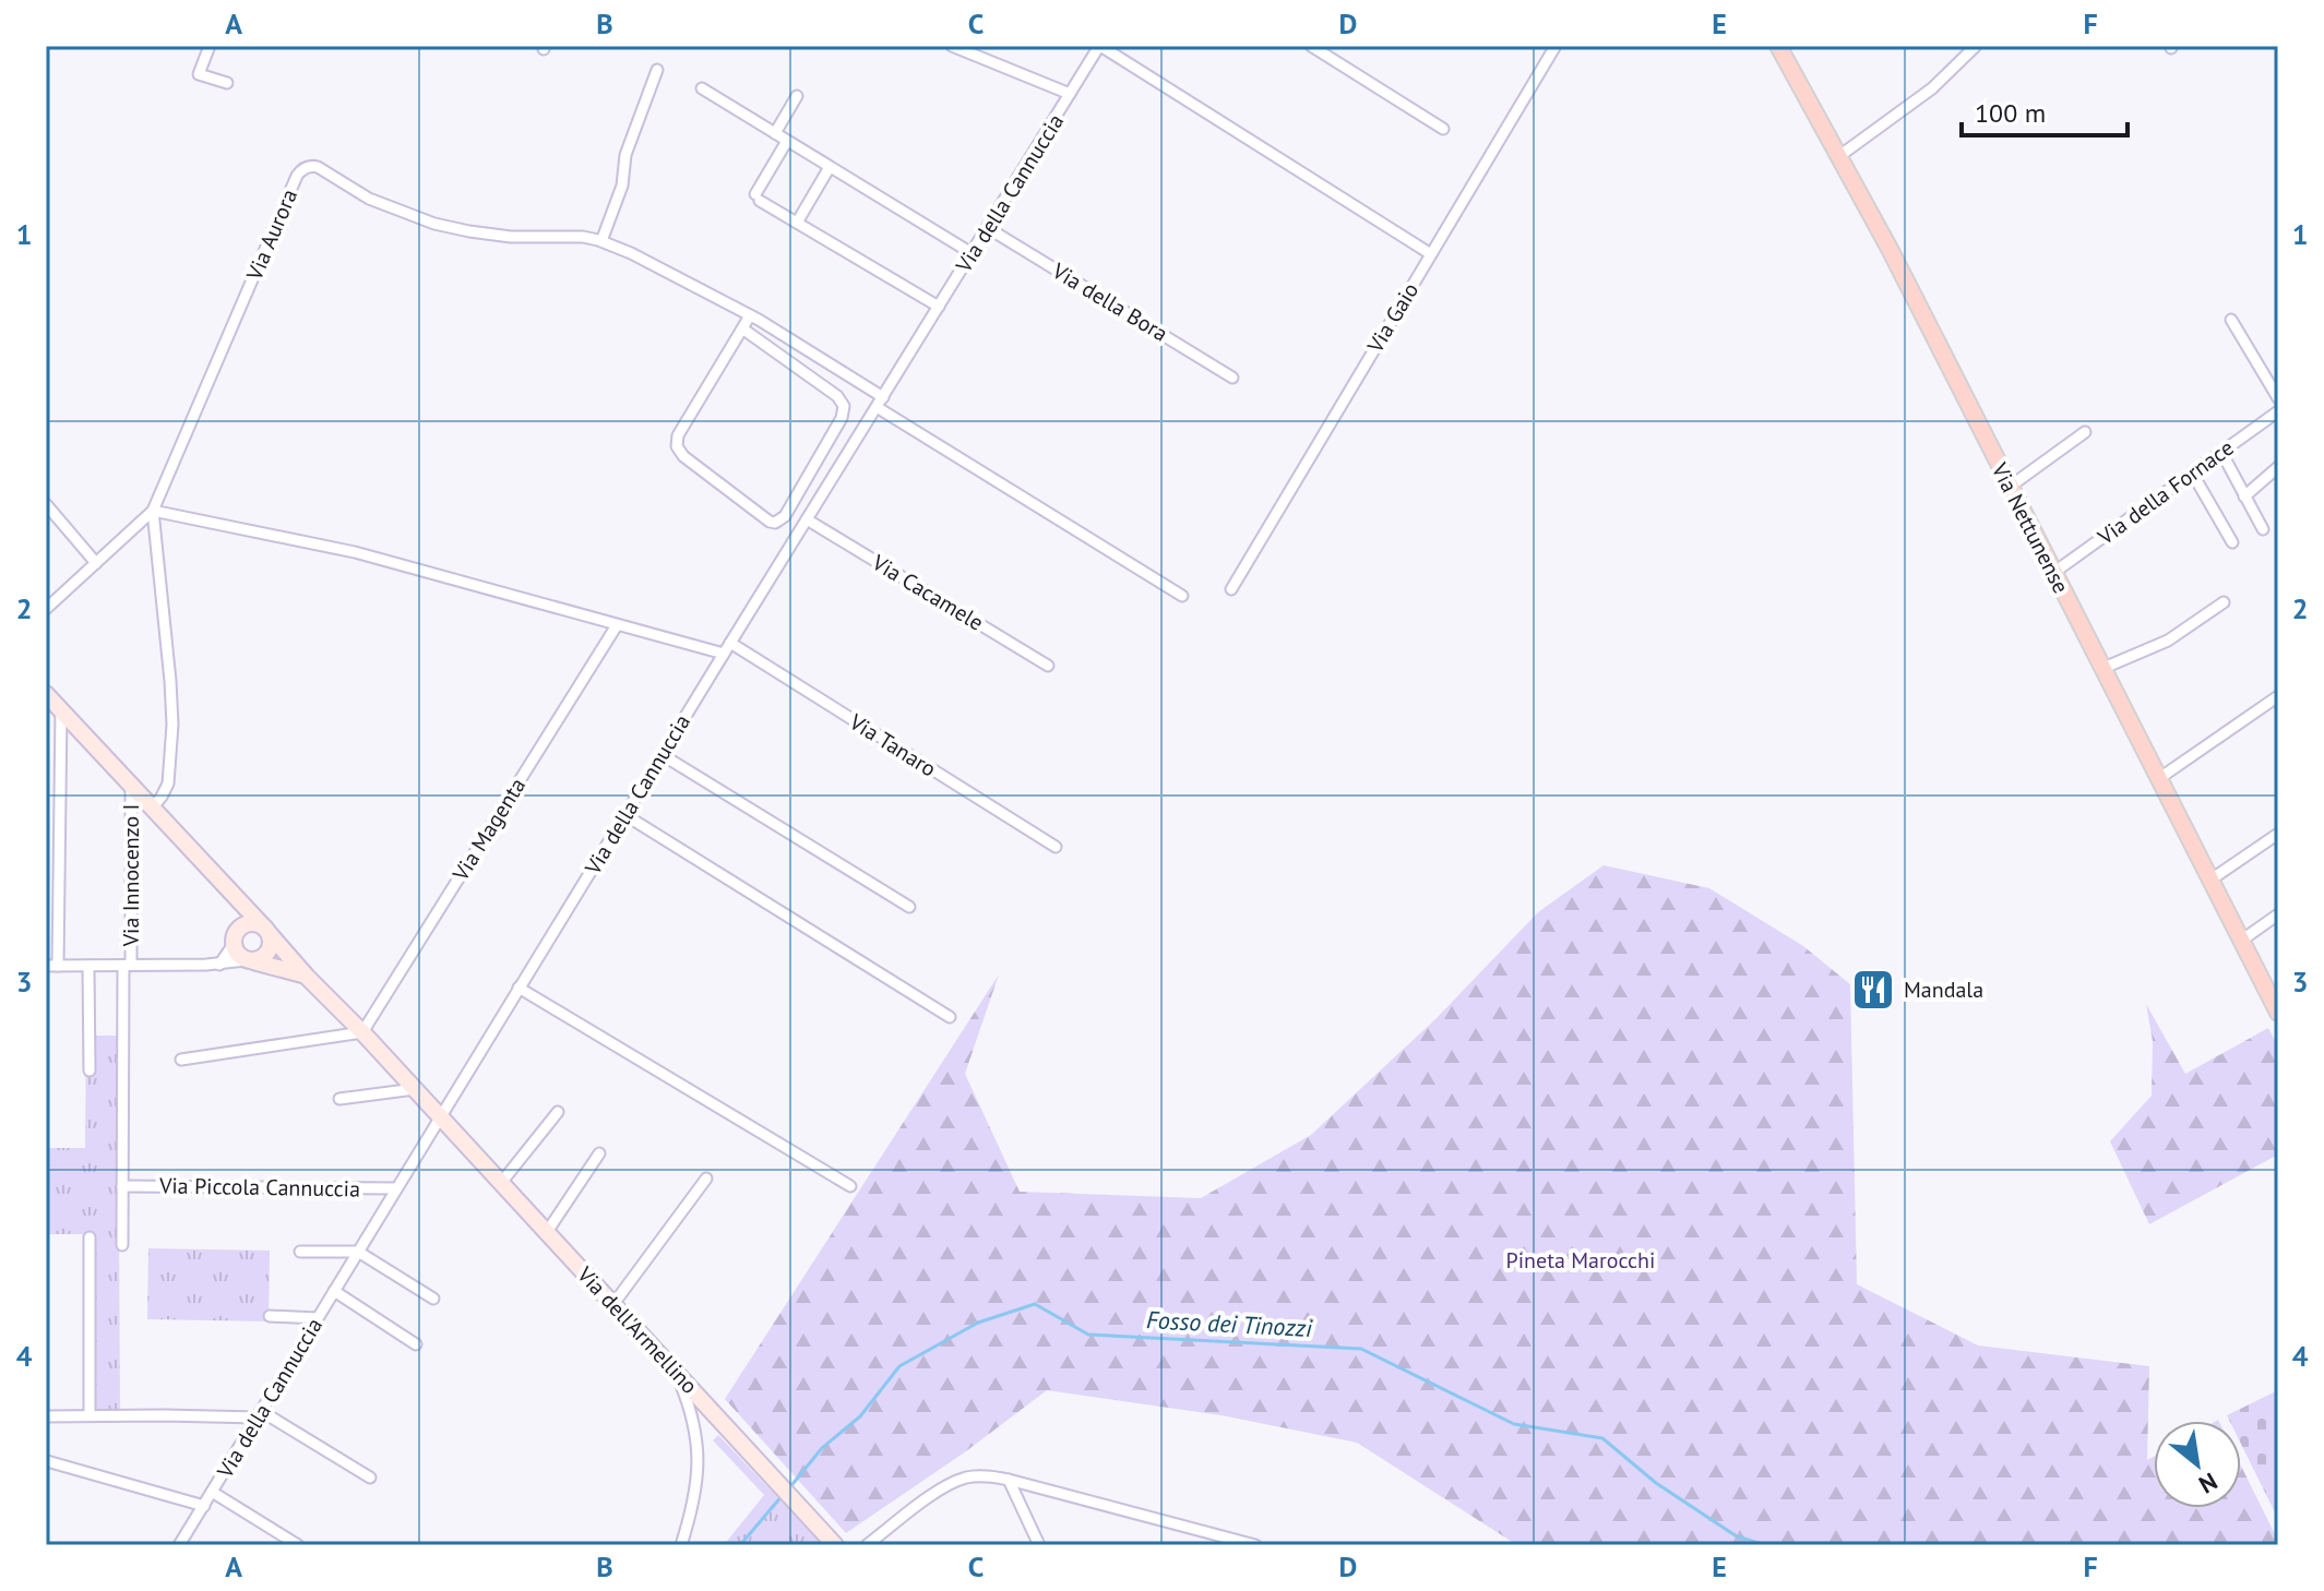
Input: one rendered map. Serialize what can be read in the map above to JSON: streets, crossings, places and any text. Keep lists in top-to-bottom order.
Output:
{
  "streets": {
    "main road": ["Via Nettunense"],
    "street": [
      "Via della Cannuccia",
      "Via Aurora",
      "Via della Bora",
      "Via Gaio",
      "Via della Fornace",
      "Via Cacamele",
      "Via Tanaro",
      "Via Magenta",
      "Via Innocenzo I",
      "Via Piccola Cannuccia",
      "Via dell'Armellino"
    ]
  },
  "crossings": [
    ["Via della Cannuccia", "Via Aurora"],
    ["Via della Cannuccia", "Via della Bora"],
    ["Via della Cannuccia", "Via Cacamele"],
    ["Via della Cannuccia", "Via Tanaro"],
    ["Via della Cannuccia", "Via Piccola Cannuccia"],
    ["Via della Cannuccia", "Via dell'Armellino"],
    ["Via Aurora", "Via dell'Armellino"],
    ["Via della Fornace", "Via Nettunense"],
    ["Via Magenta", "Via dell'Armellino"],
    ["Via Innocenzo I", "Via Piccola Cannuccia"],
    ["Via Innocenzo I", "Via dell'Armellino"]
  ],
  "water": ["Fosso dei Tinozzi"],
  "parks": ["Pineta Marocchi"],
  "places": {
    "restaurant": ["Mandala"]
  },
  "scale_bar": "100 m",
  "north": "bottom right",
  "grid": {
    "columns": [
      "A",
      "B",
      "C",
      "D",
      "E",
      "F"
    ],
    "rows": [
      "1",
      "2",
      "3",
      "4"
    ]
  }
}
